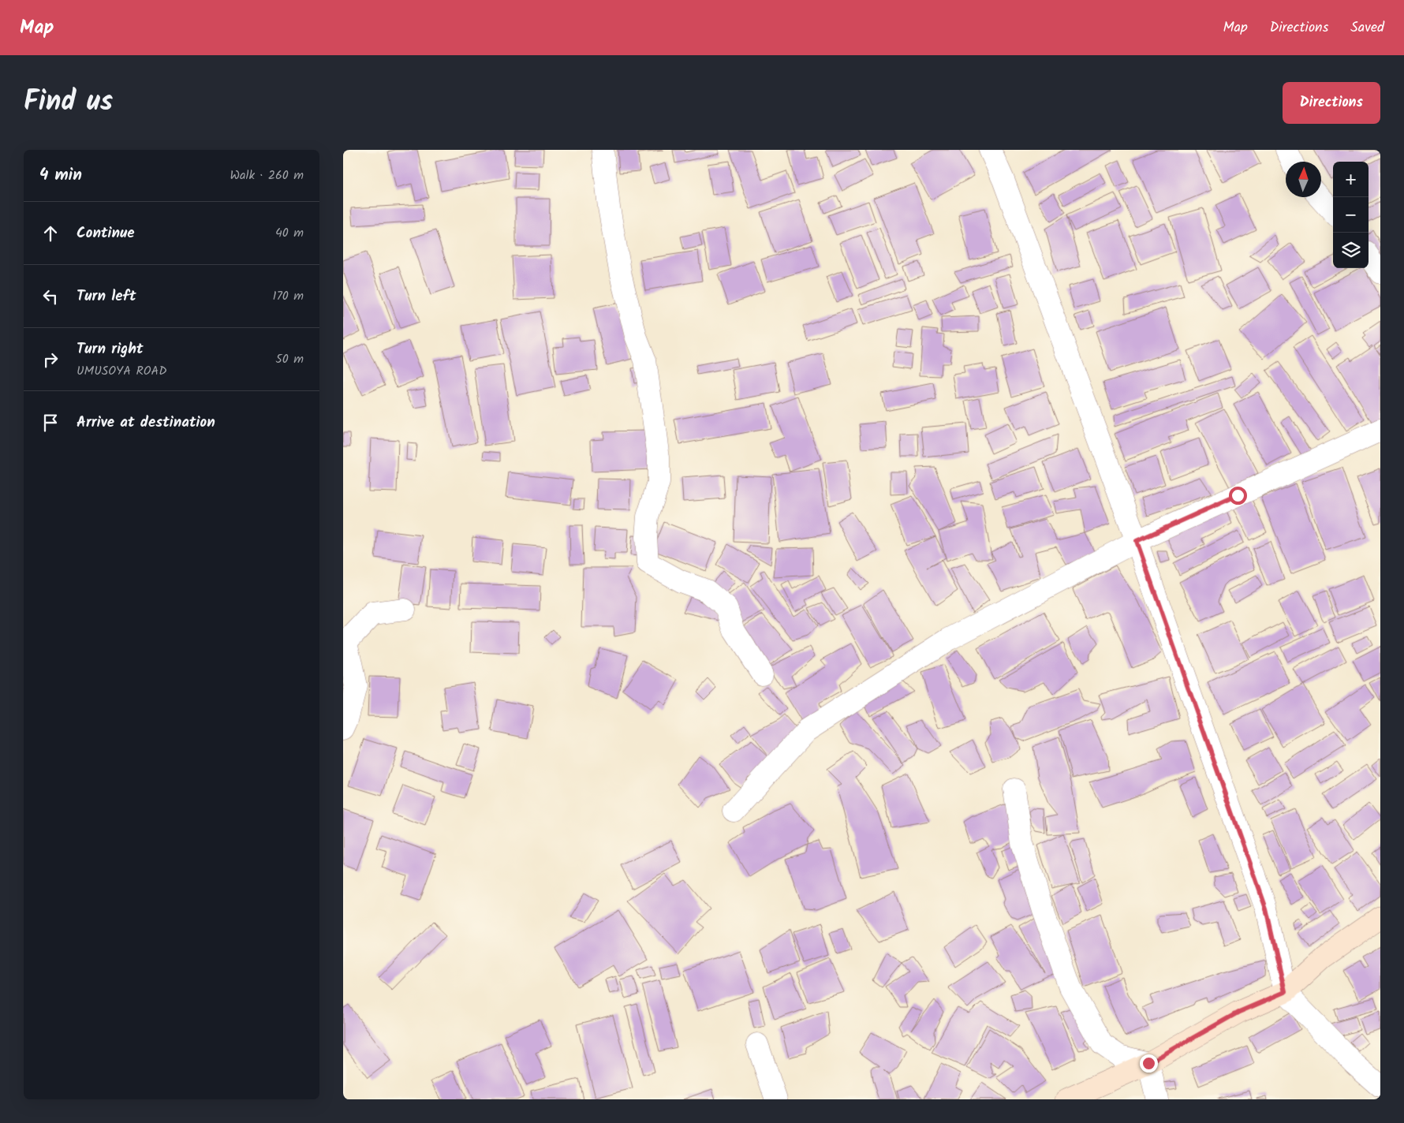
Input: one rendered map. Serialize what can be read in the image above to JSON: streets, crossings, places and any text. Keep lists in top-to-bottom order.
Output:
{
  "north": "top",
  "page": {
    "header": "Map",
    "nav": ["Map", "Directions", "Saved"],
    "title": "Find us",
    "buttons": "Directions",
    "heading": ["4 min", "Walk · 260 m"],
    "map_buttons": ["+", "−"],
    "list": [
      ["Continue", "40 m"],
      ["Turn left", "170 m"],
      ["Turn right", "UMUSOYA ROAD", "50 m"],
      "Arrive at destination"
    ]
  }
}
